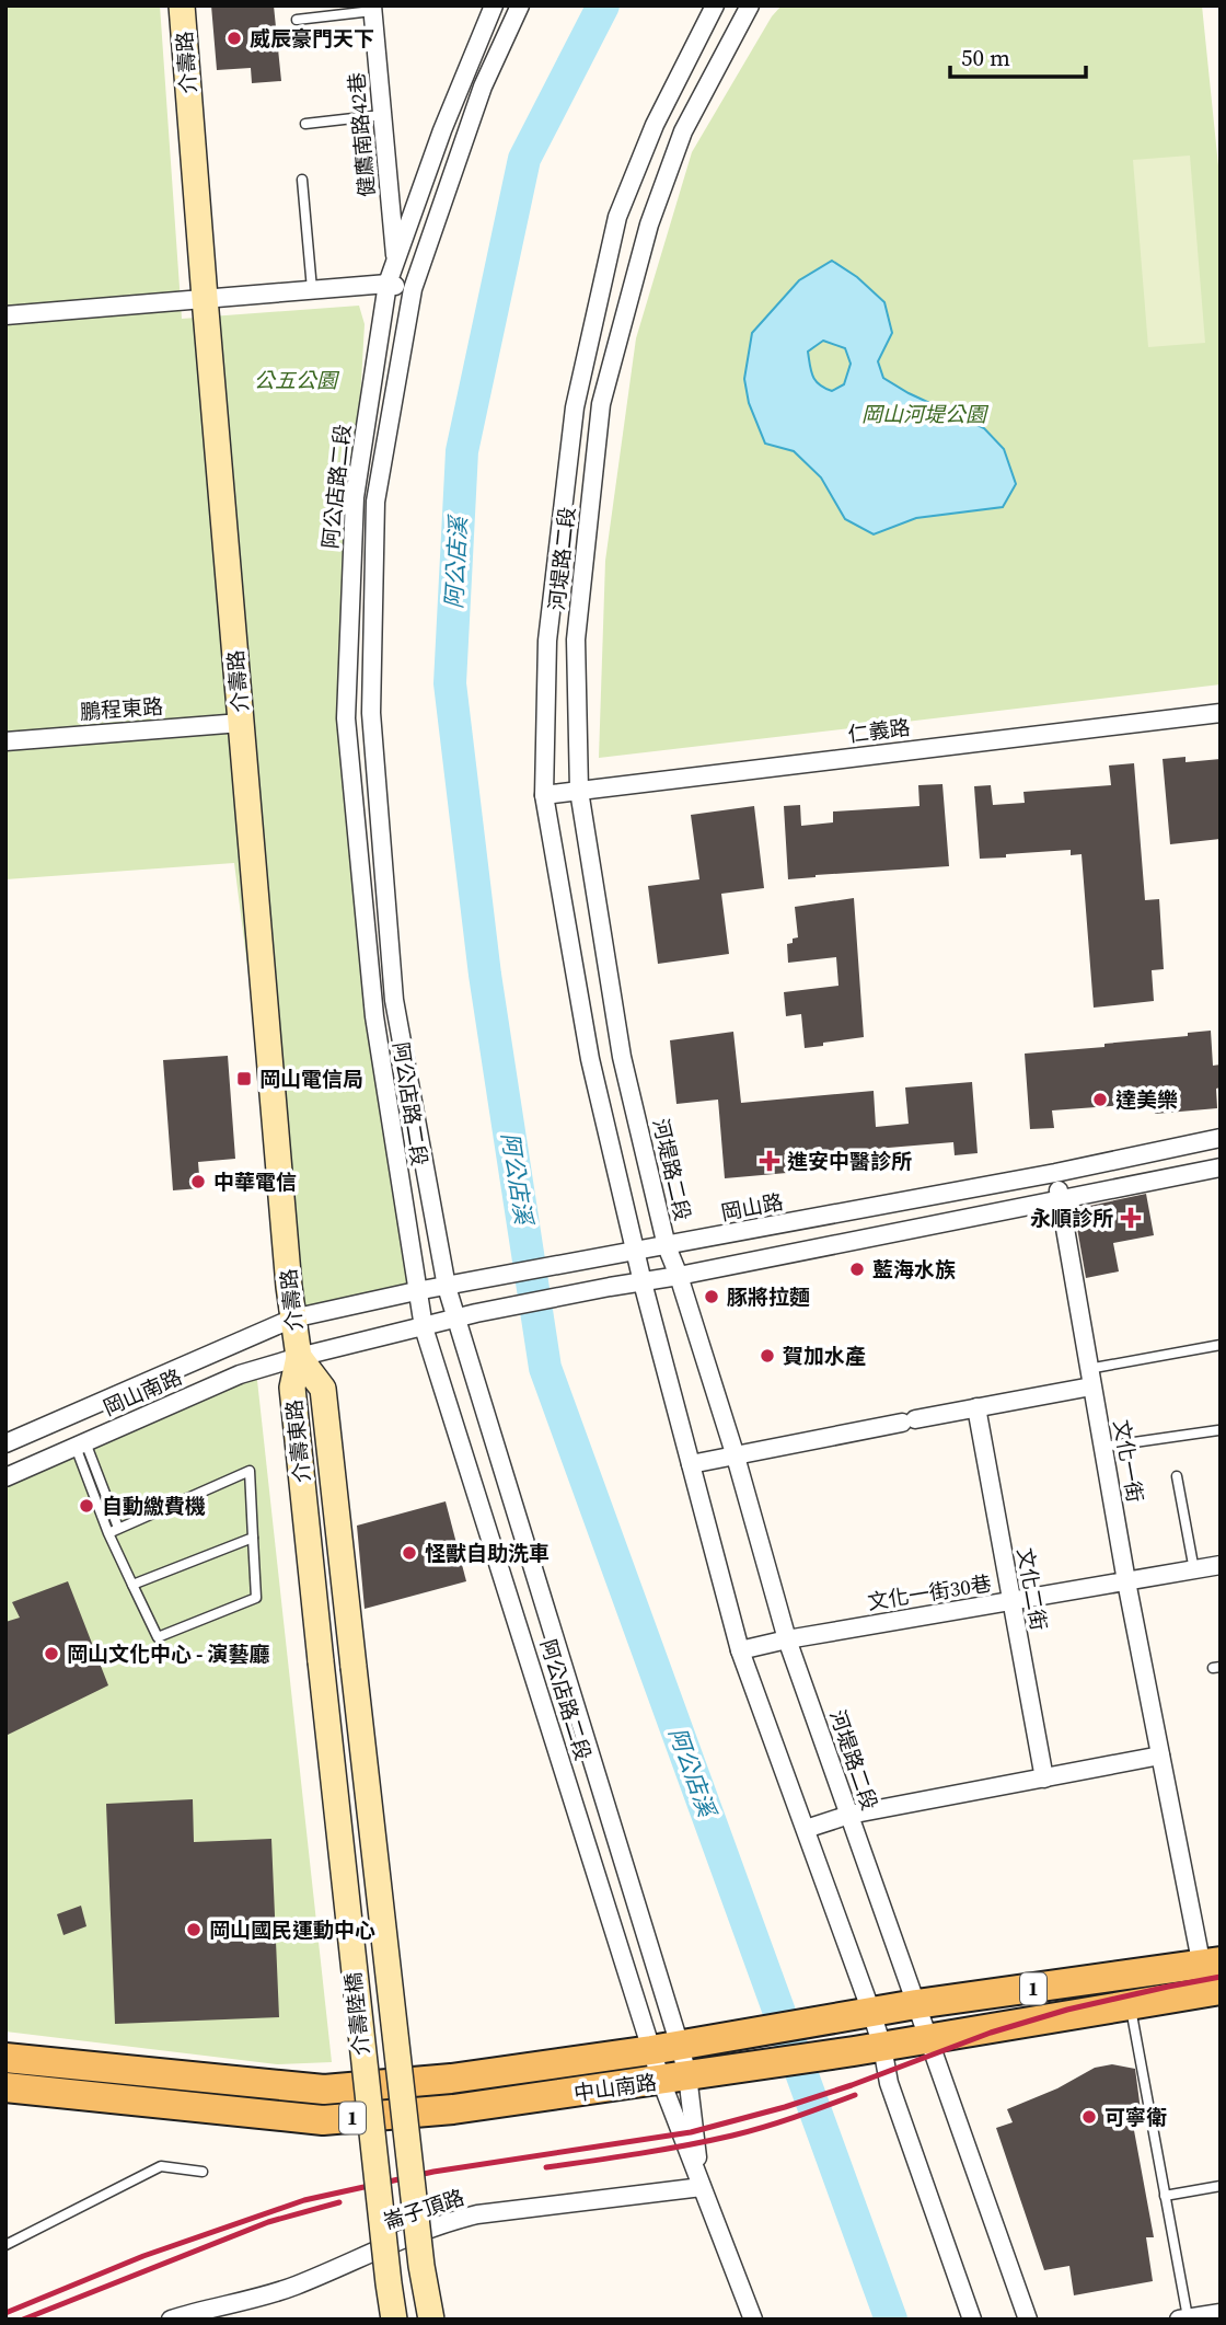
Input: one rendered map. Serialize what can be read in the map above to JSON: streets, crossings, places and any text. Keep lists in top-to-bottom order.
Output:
{
  "streets": {
    "main road": [
      "介壽路",
      "介壽東路",
      "1",
      "介壽陸橋",
      "中山南路"
    ],
    "street": [
      "健鷹南路42巷",
      "阿公店路二段",
      "河堤路二段",
      "鵬程東路",
      "仁義路",
      "岡山路",
      "岡山南路",
      "文化一街",
      "文化二街",
      "文化一街30巷",
      "崙子頂路"
    ]
  },
  "crossings": [
    ["介壽路", "鵬程東路"],
    ["介壽路", "岡山路"],
    ["介壽路", "岡山南路"],
    ["介壽路", "介壽東路"],
    ["健鷹南路42巷", "阿公店路二段"],
    ["阿公店路二段", "岡山路"],
    ["阿公店路二段", "中山南路"],
    ["阿公店路二段", "崙子頂路"],
    ["河堤路二段", "仁義路"],
    ["河堤路二段", "岡山路"],
    ["河堤路二段", "文化一街30巷"],
    ["河堤路二段", "中山南路"],
    ["岡山路", "岡山南路"],
    ["岡山路", "文化一街"],
    ["岡山南路", "介壽東路"],
    ["介壽東路", "介壽陸橋"],
    ["文化一街", "文化一街30巷"],
    ["文化一街", "中山南路"],
    ["文化二街", "文化一街30巷"]
  ],
  "water": ["阿公店溪"],
  "parks": ["公五公園", "岡山河堤公園"],
  "places": {
    "other": [
      "威辰豪門天下",
      "達美樂",
      "中華電信",
      "藍海水族",
      "豚將拉麵",
      "賀加水產",
      "自動繳費機",
      "怪獸自助洗車",
      "岡山文化中心 - 演藝廳",
      "岡山國民運動中心",
      "可寧衛"
    ],
    "transit": ["岡山電信局"],
    "health": ["進安中醫診所", "永順診所"]
  },
  "scale_bar": "50 m"
}
